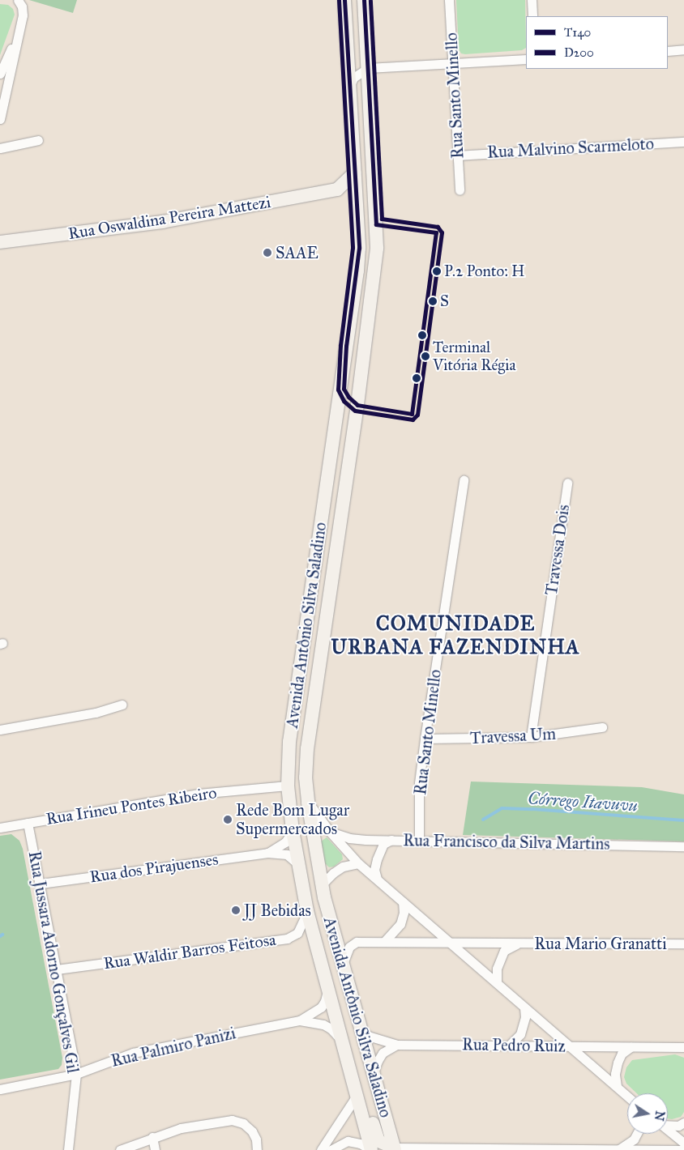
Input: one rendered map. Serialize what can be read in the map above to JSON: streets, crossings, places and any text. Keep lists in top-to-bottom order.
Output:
{
  "streets": {
    "main road": ["Rua Oswaldina Pereira Mattezi", "Avenida Antônio Silva Saladino"],
    "street": [
      "Rua Santo Minello",
      "Rua Malvino Scarmeloto",
      "Travessa Dois",
      "Travessa Um",
      "Rua Irineu Pontes Ribeiro",
      "Rua Francisco da Silva Martins",
      "Rua dos Pirajuenses",
      "Rua Mario Granatti",
      "Rua Waldir Barros Feitosa",
      "Rua Jussara Adorno Gonçalves Gil",
      "Rua Pedro Ruiz",
      "Rua Palmiro Panizi"
    ]
  },
  "crossings": [
    ["Rua Santo Minello", "Rua Malvino Scarmeloto"],
    ["Rua Santo Minello", "Travessa Um"],
    ["Rua Santo Minello", "Rua Francisco da Silva Martins"],
    ["Travessa Dois", "Travessa Um"],
    ["Avenida Antônio Silva Saladino", "Rua Irineu Pontes Ribeiro"],
    ["Avenida Antônio Silva Saladino", "Rua dos Pirajuenses"],
    ["Avenida Antônio Silva Saladino", "Rua Mario Granatti"],
    ["Avenida Antônio Silva Saladino", "Rua Waldir Barros Feitosa"],
    ["Avenida Antônio Silva Saladino", "Rua Pedro Ruiz"],
    ["Avenida Antônio Silva Saladino", "Rua Palmiro Panizi"],
    ["Rua Irineu Pontes Ribeiro", "Rua Jussara Adorno Gonçalves Gil"],
    ["Rua dos Pirajuenses", "Rua Jussara Adorno Gonçalves Gil"],
    ["Rua Waldir Barros Feitosa", "Rua Jussara Adorno Gonçalves Gil"],
    ["Rua Jussara Adorno Gonçalves Gil", "Rua Palmiro Panizi"]
  ],
  "districts": ["COMUNIDADE URBANA FAZENDINHA"],
  "water": ["Córrego Itavuvu"],
  "places": [
    "SAAE",
    "P.2 Ponto: H",
    "S",
    "Terminal Vitória Régia",
    "Rede Bom Lugar Supermercados",
    "JJ Bebidas"
  ],
  "lines": ["transit line T140", "transit line D200"],
  "legend": ["T140", "D200"],
  "north": "right"
}
